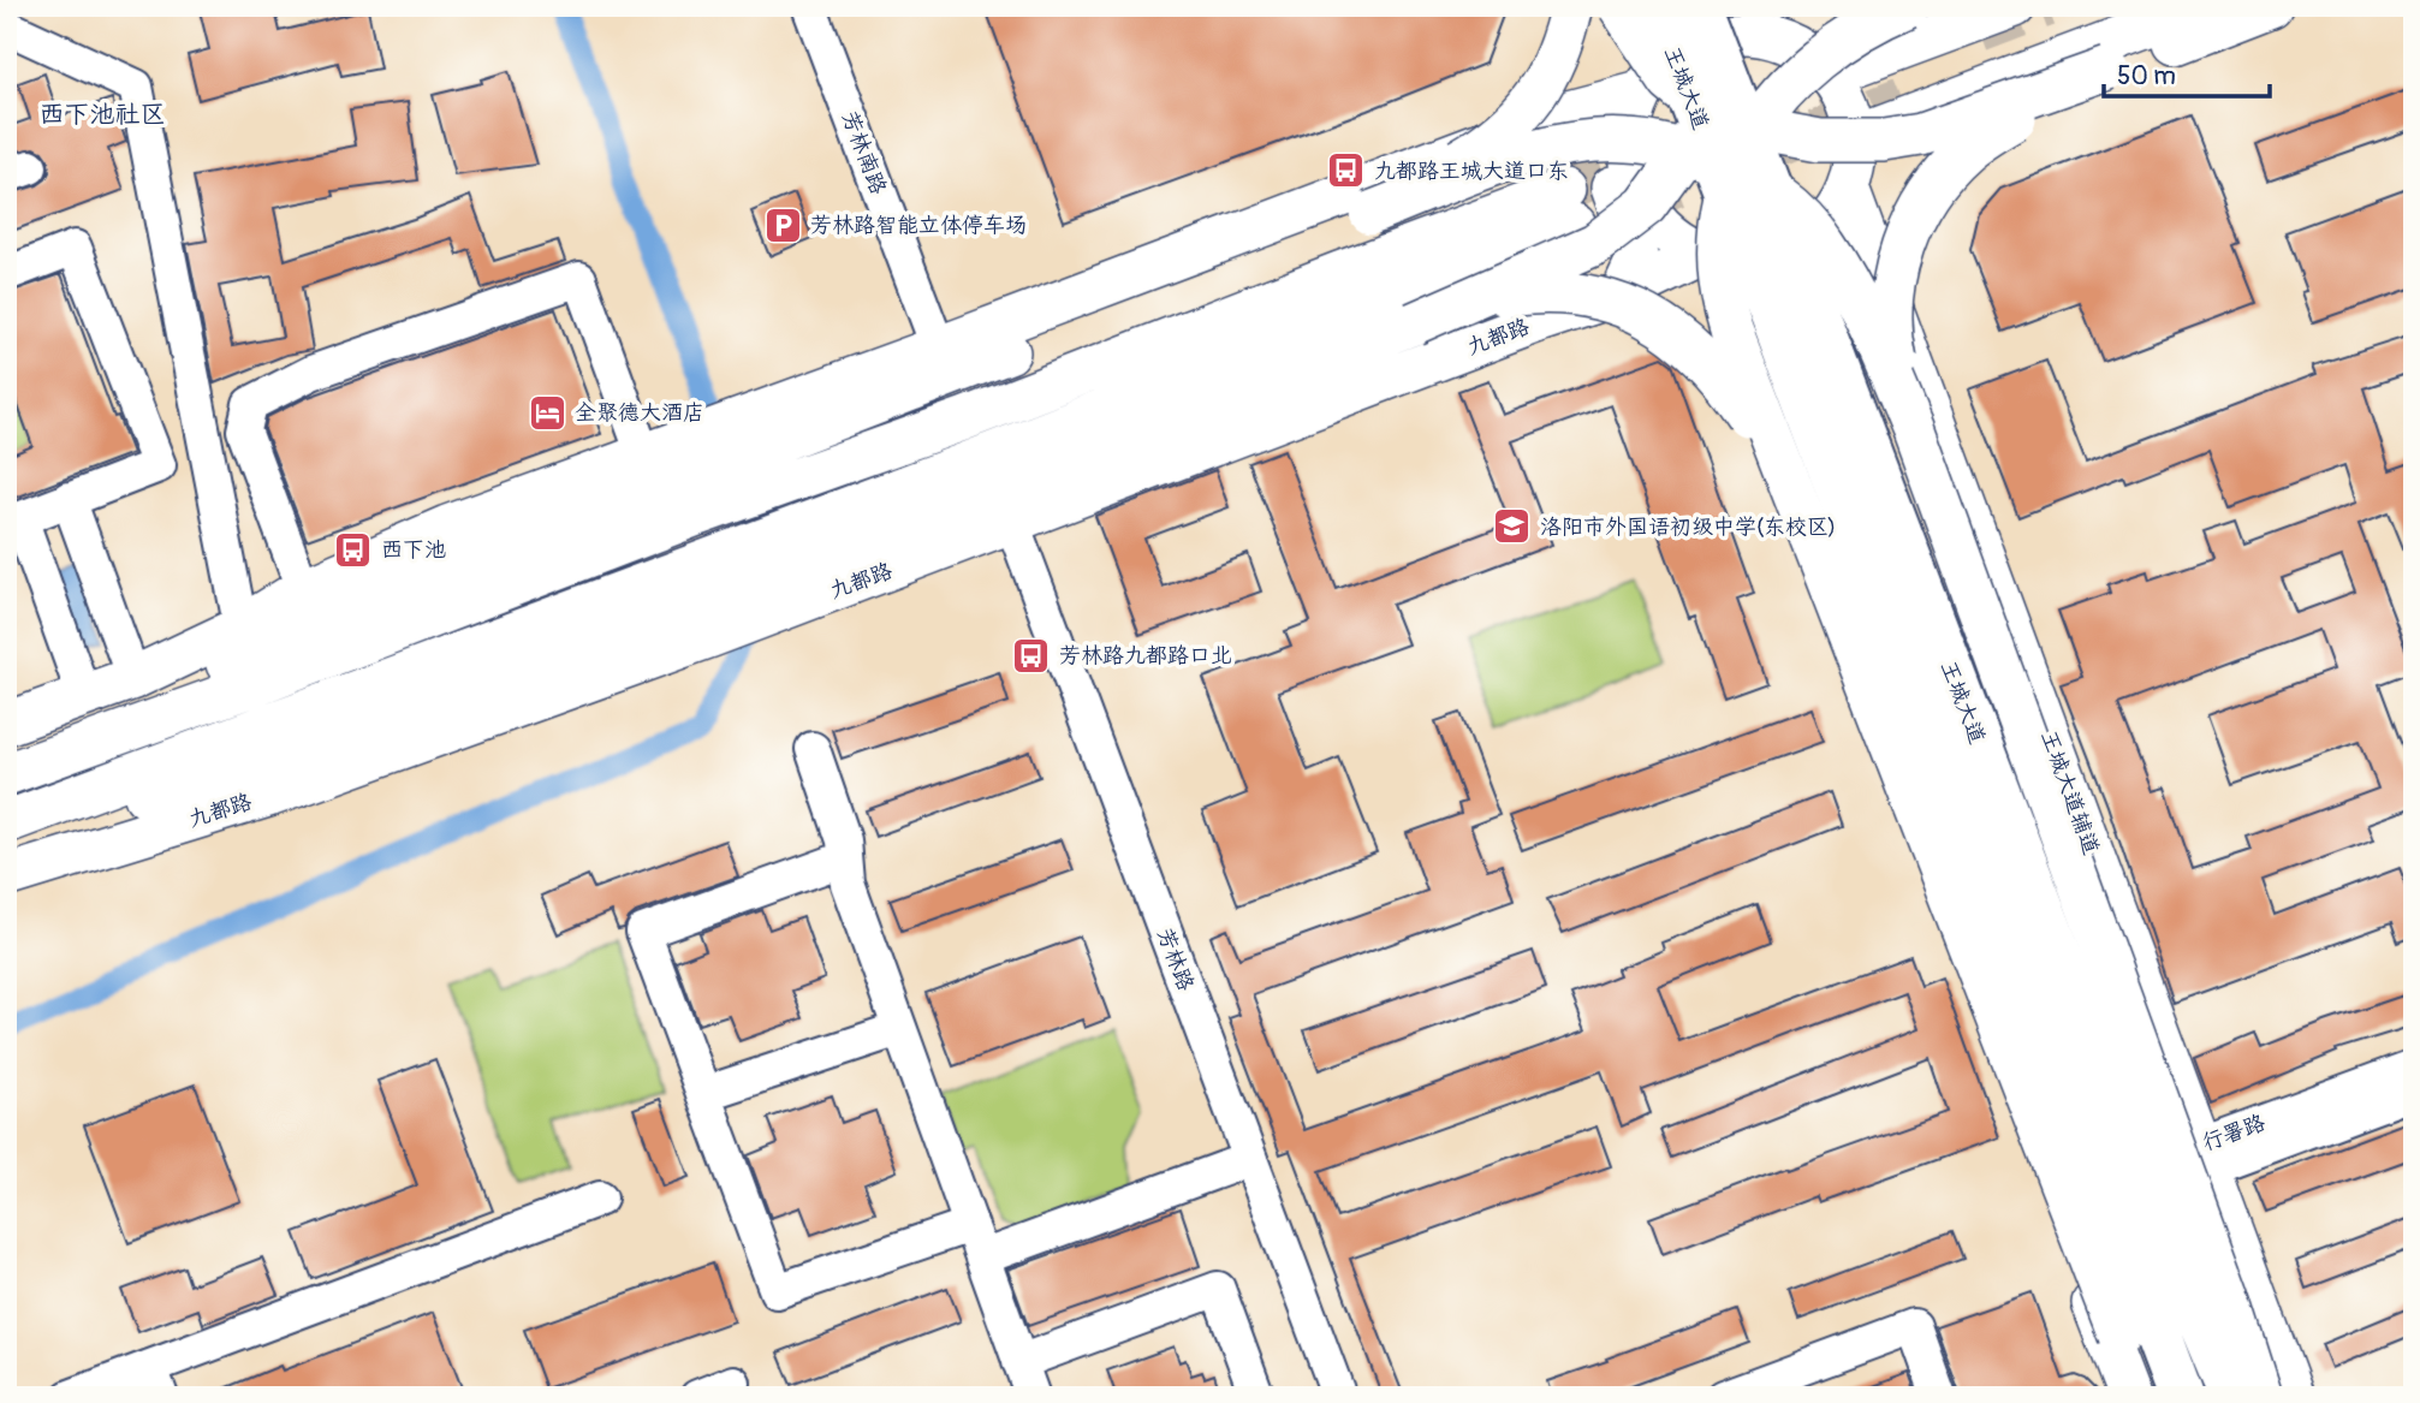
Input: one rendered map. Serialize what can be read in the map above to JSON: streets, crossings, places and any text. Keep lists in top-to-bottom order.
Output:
{
  "streets": {
    "highway": ["王城大道"],
    "main road": ["九都路", "王城大道辅道"],
    "street": ["芳林南路", "芳林路", "行署路"]
  },
  "crossings": [
    ["王城大道", "九都路"],
    ["王城大道", "王城大道辅道"],
    ["王城大道", "行署路"],
    ["九都路", "王城大道辅道"],
    ["九都路", "芳林路"],
    ["王城大道辅道", "行署路"]
  ],
  "districts": ["西下池社区"],
  "places": {
    "bus stop": ["九都路王城大道口东", "西下池", "芳林路九都路口北"],
    "parking": ["芳林路智能立体停车场"],
    "hotel": ["全聚德大酒店"],
    "school or university": ["洛阳市外国语初级中学(东校区)"]
  },
  "scale_bar": "50 m"
}
